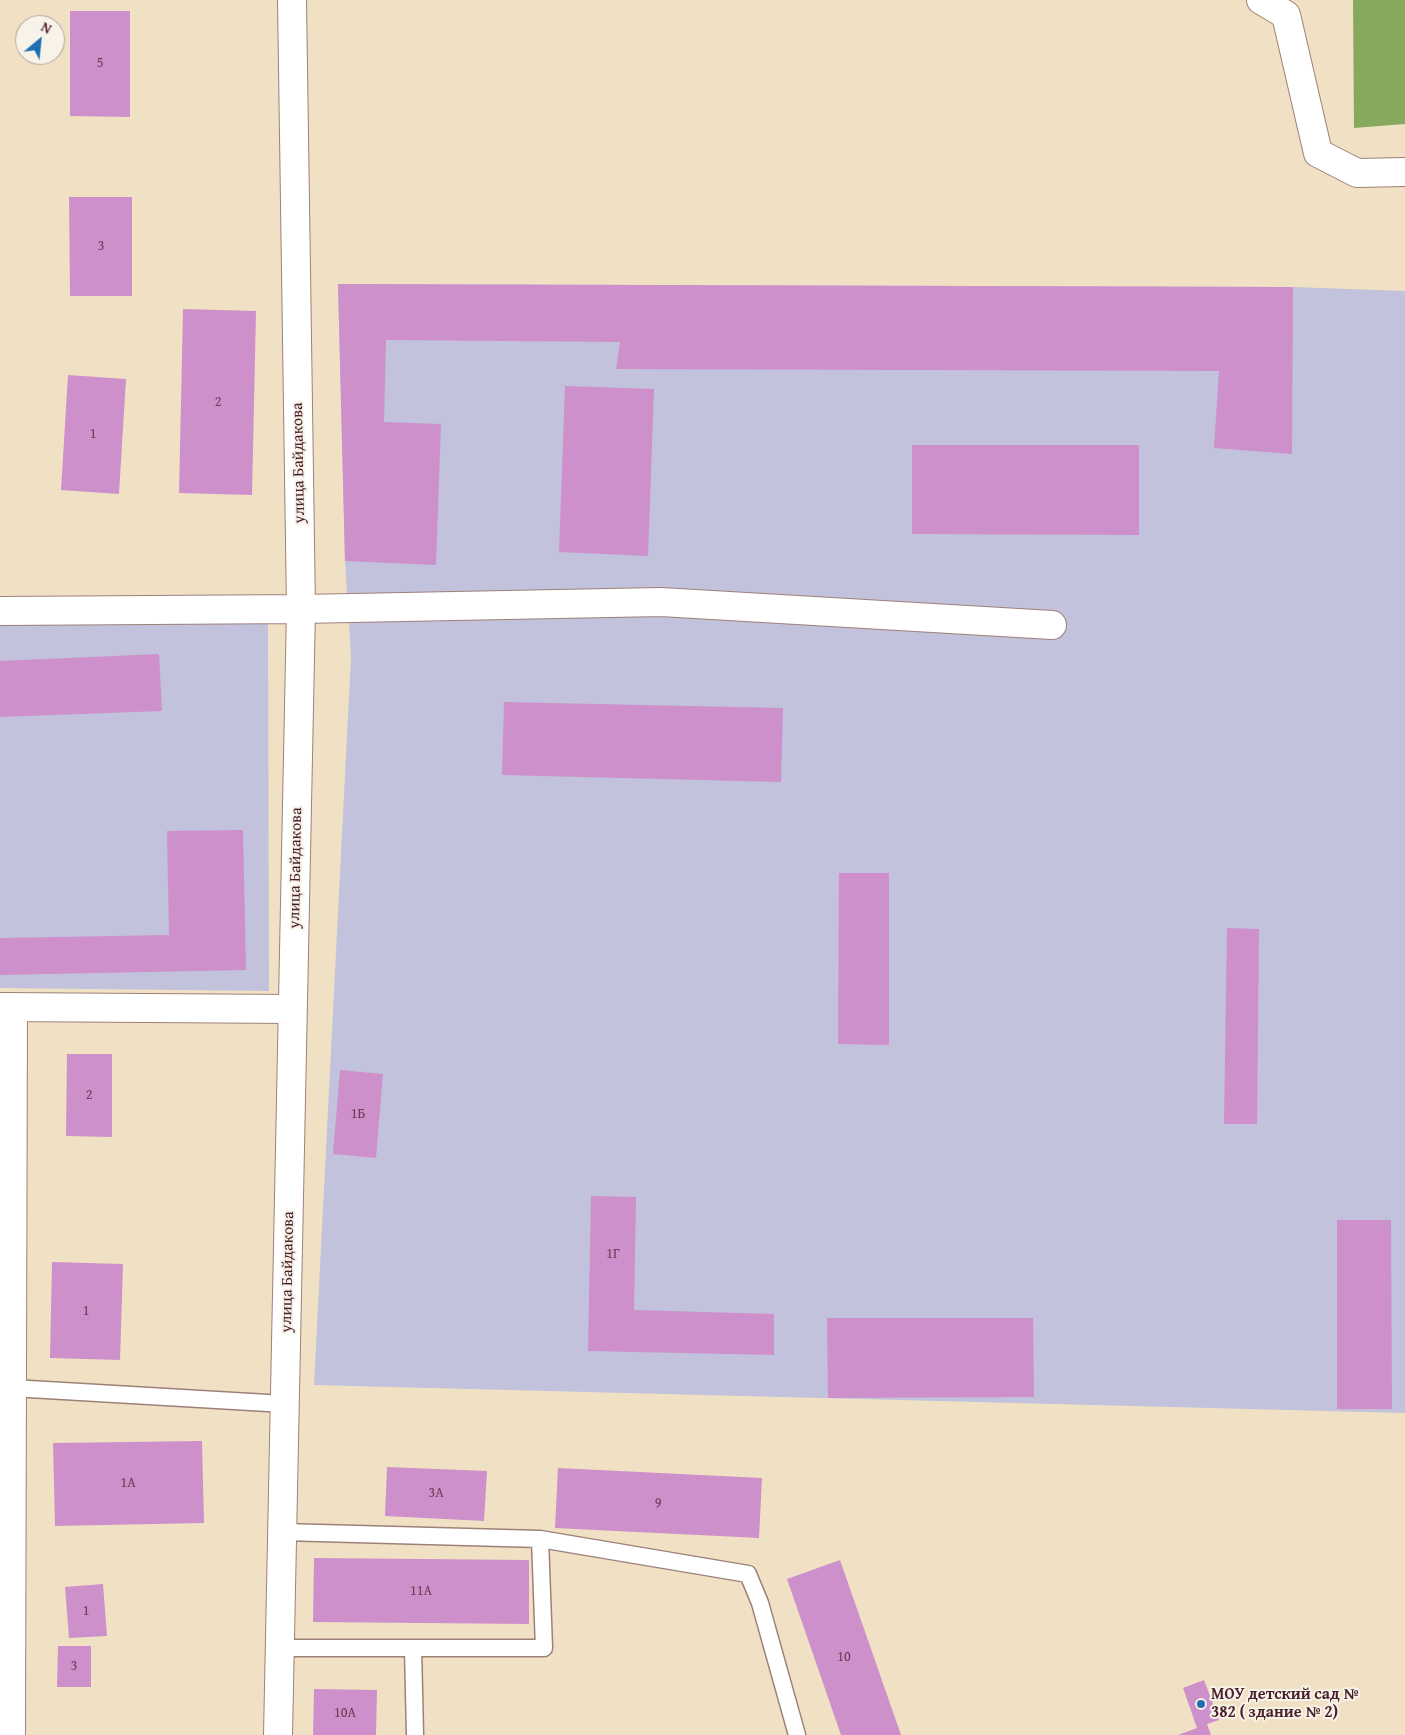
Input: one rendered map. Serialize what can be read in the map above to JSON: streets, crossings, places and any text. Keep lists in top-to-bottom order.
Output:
{
  "streets": {
    "street": ["улица Байдакова"]
  },
  "places": ["МОУ детский сад № 382 ( здание № 2)"],
  "house_numbers": [
    "5",
    "3",
    "2",
    "1",
    "2",
    "1Б",
    "1Г",
    "1",
    "1А",
    "3А",
    "9",
    "11А",
    "1",
    "10",
    "3",
    "10А"
  ],
  "north": "top right"
}
